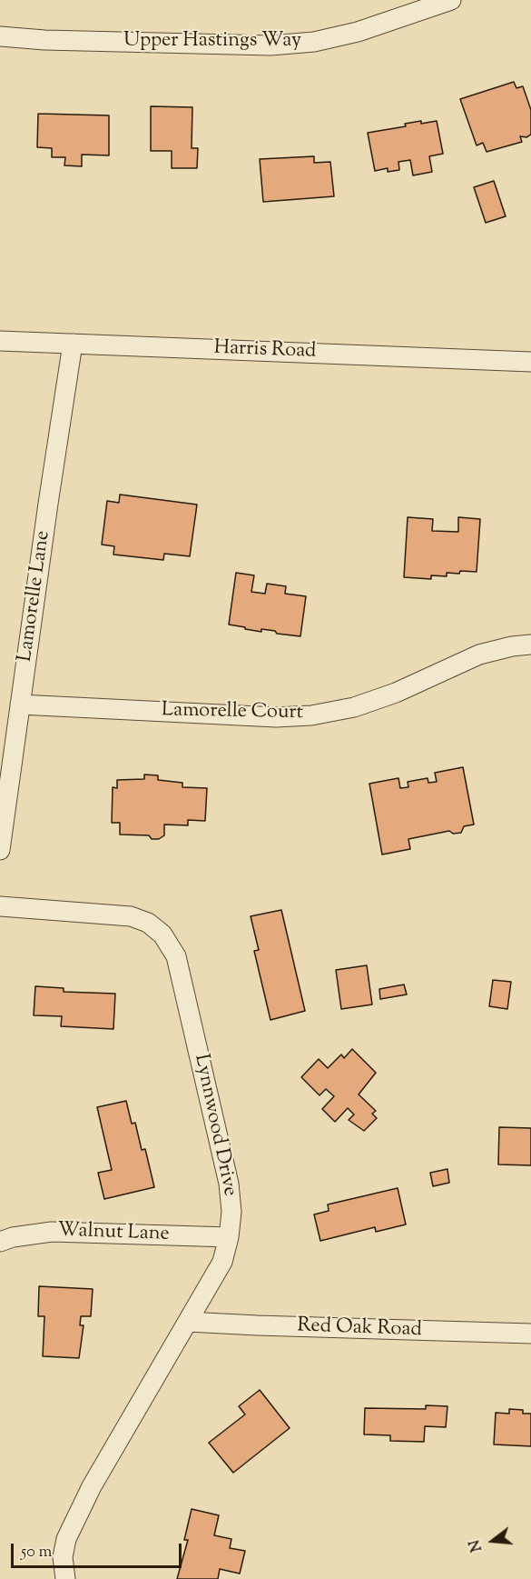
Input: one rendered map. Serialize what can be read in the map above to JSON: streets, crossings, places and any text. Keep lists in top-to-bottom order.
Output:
{
  "streets": {
    "street": [
      "Upper Hastings Way",
      "Harris Road",
      "Lamorelle Lane",
      "Lamorelle Court",
      "Lynnwood Drive",
      "Walnut Lane",
      "Red Oak Road"
    ]
  },
  "crossings": [
    ["Harris Road", "Lamorelle Lane"],
    ["Lamorelle Lane", "Lamorelle Court"],
    ["Lynnwood Drive", "Walnut Lane"],
    ["Lynnwood Drive", "Red Oak Road"]
  ],
  "scale_bar": "50 m",
  "north": "left"
}
